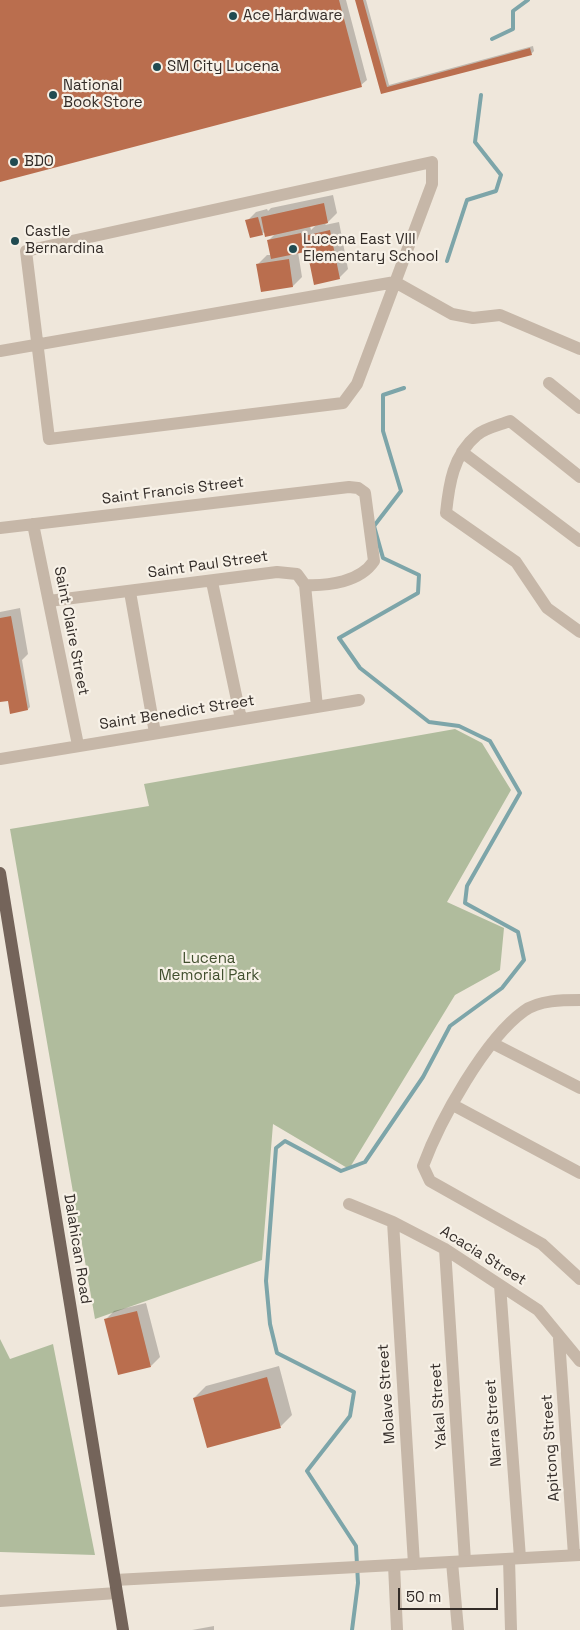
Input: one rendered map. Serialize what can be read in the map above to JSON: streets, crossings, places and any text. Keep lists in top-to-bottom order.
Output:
{
  "streets": {
    "main road": ["Dalahican Road"],
    "street": [
      "Saint Francis Street",
      "Saint Paul Street",
      "Saint Claire Street",
      "Saint Benedict Street",
      "Acacia Street",
      "Molave Street",
      "Yakal Street",
      "Narra Street",
      "Apitong Street"
    ]
  },
  "crossings": [
    ["Saint Francis Street", "Saint Paul Street"],
    ["Saint Francis Street", "Saint Claire Street"],
    ["Saint Paul Street", "Saint Claire Street"],
    ["Saint Claire Street", "Saint Benedict Street"],
    ["Acacia Street", "Molave Street"],
    ["Acacia Street", "Yakal Street"],
    ["Acacia Street", "Narra Street"],
    ["Acacia Street", "Apitong Street"]
  ],
  "parks": ["Lucena Memorial Park"],
  "places": [
    "Ace Hardware",
    "SM City Lucena",
    "National Book Store",
    "BDO",
    "Castle Bernardina",
    "Lucena East VIII Elementary School"
  ],
  "scale_bar": "50 m"
}
